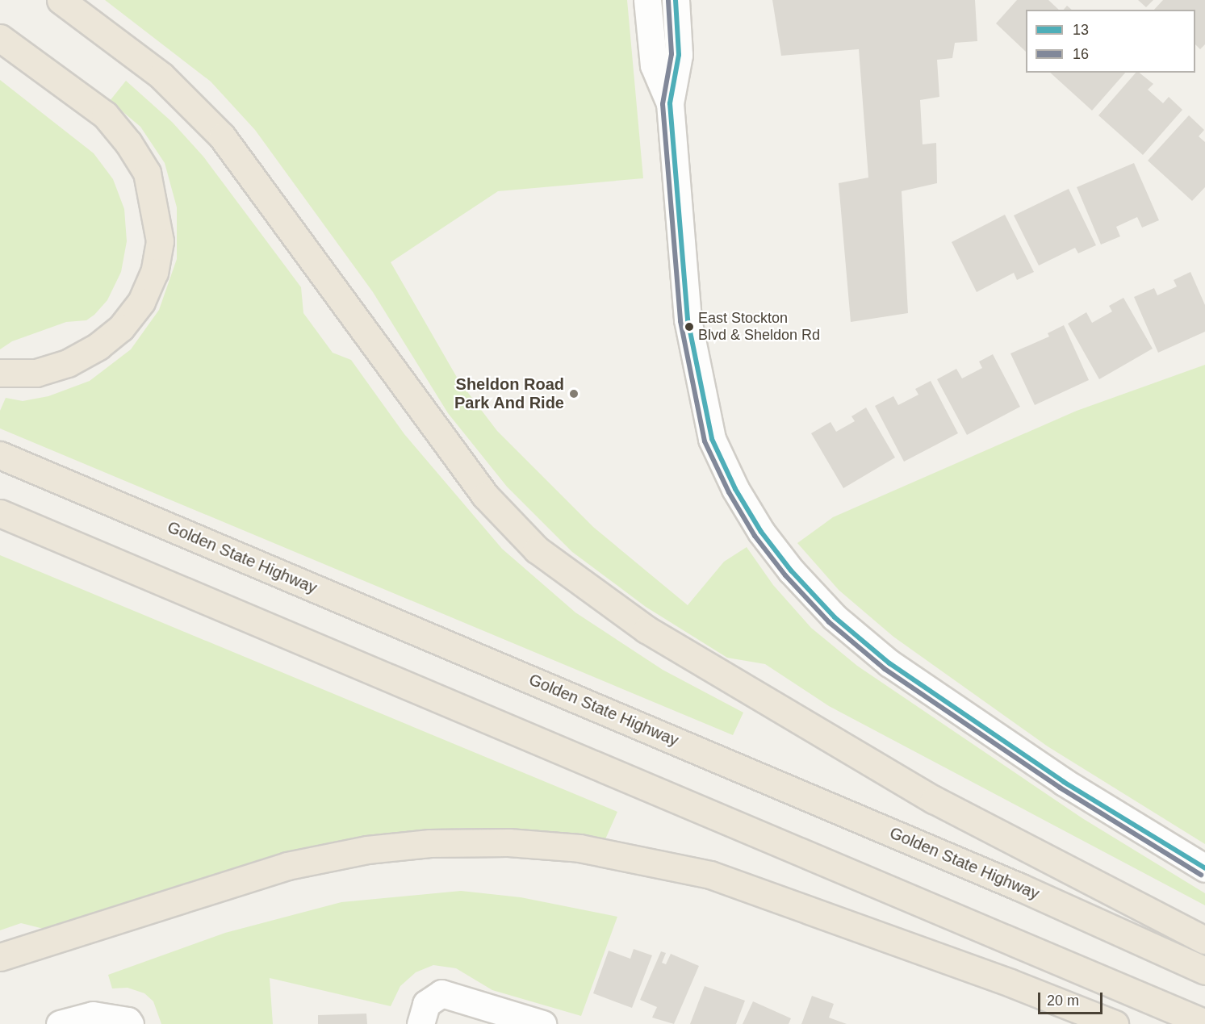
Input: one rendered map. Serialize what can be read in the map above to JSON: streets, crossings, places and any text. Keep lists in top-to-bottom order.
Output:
{
  "streets": {
    "highway": ["Golden State Highway"]
  },
  "places": ["East Stockton Blvd & Sheldon Rd", "Sheldon Road Park And Ride"],
  "lines": ["transit line 13", "transit line 16"],
  "legend": ["13", "16"],
  "scale_bar": "20 m"
}
